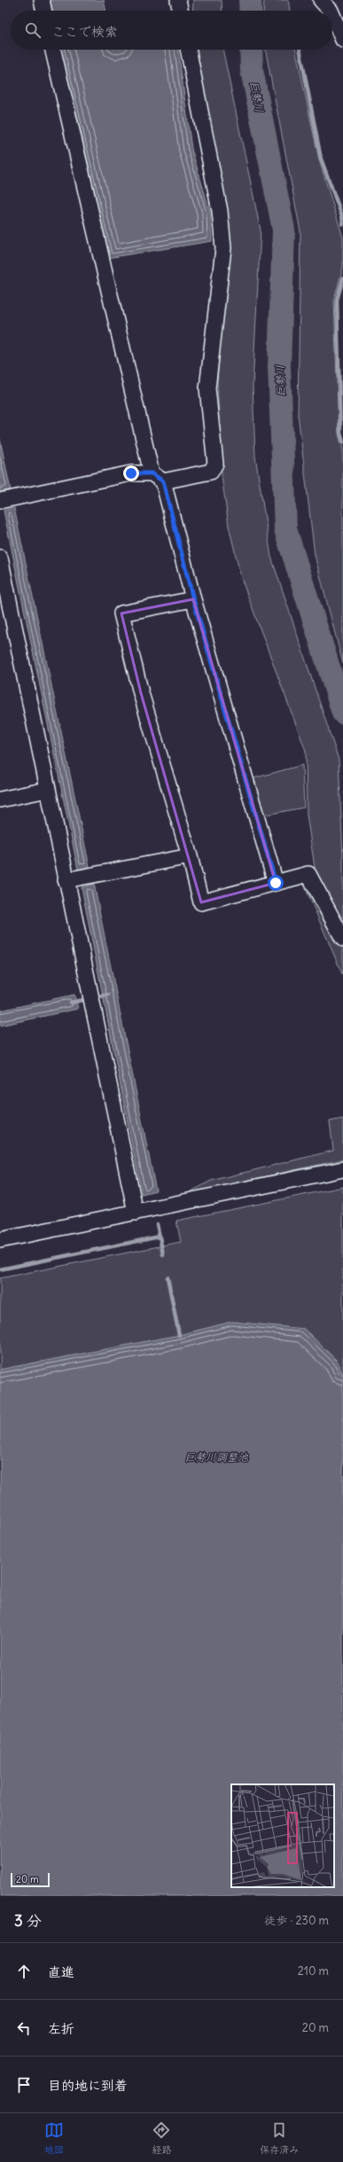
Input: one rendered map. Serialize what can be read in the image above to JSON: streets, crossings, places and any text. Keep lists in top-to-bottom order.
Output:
{
  "water": ["巨勢川", "巨勢川調整池"],
  "scale_bar": "20 m",
  "page": {
    "search": "ここで検索",
    "scale": "20 m",
    "heading": ["3 分", "徒歩 · 230 m"],
    "list": [
      ["直進", "210 m"],
      ["左折", "20 m"],
      "目的地に到着"
    ],
    "nav": ["地図", "経路", "保存済み"]
  }
}
